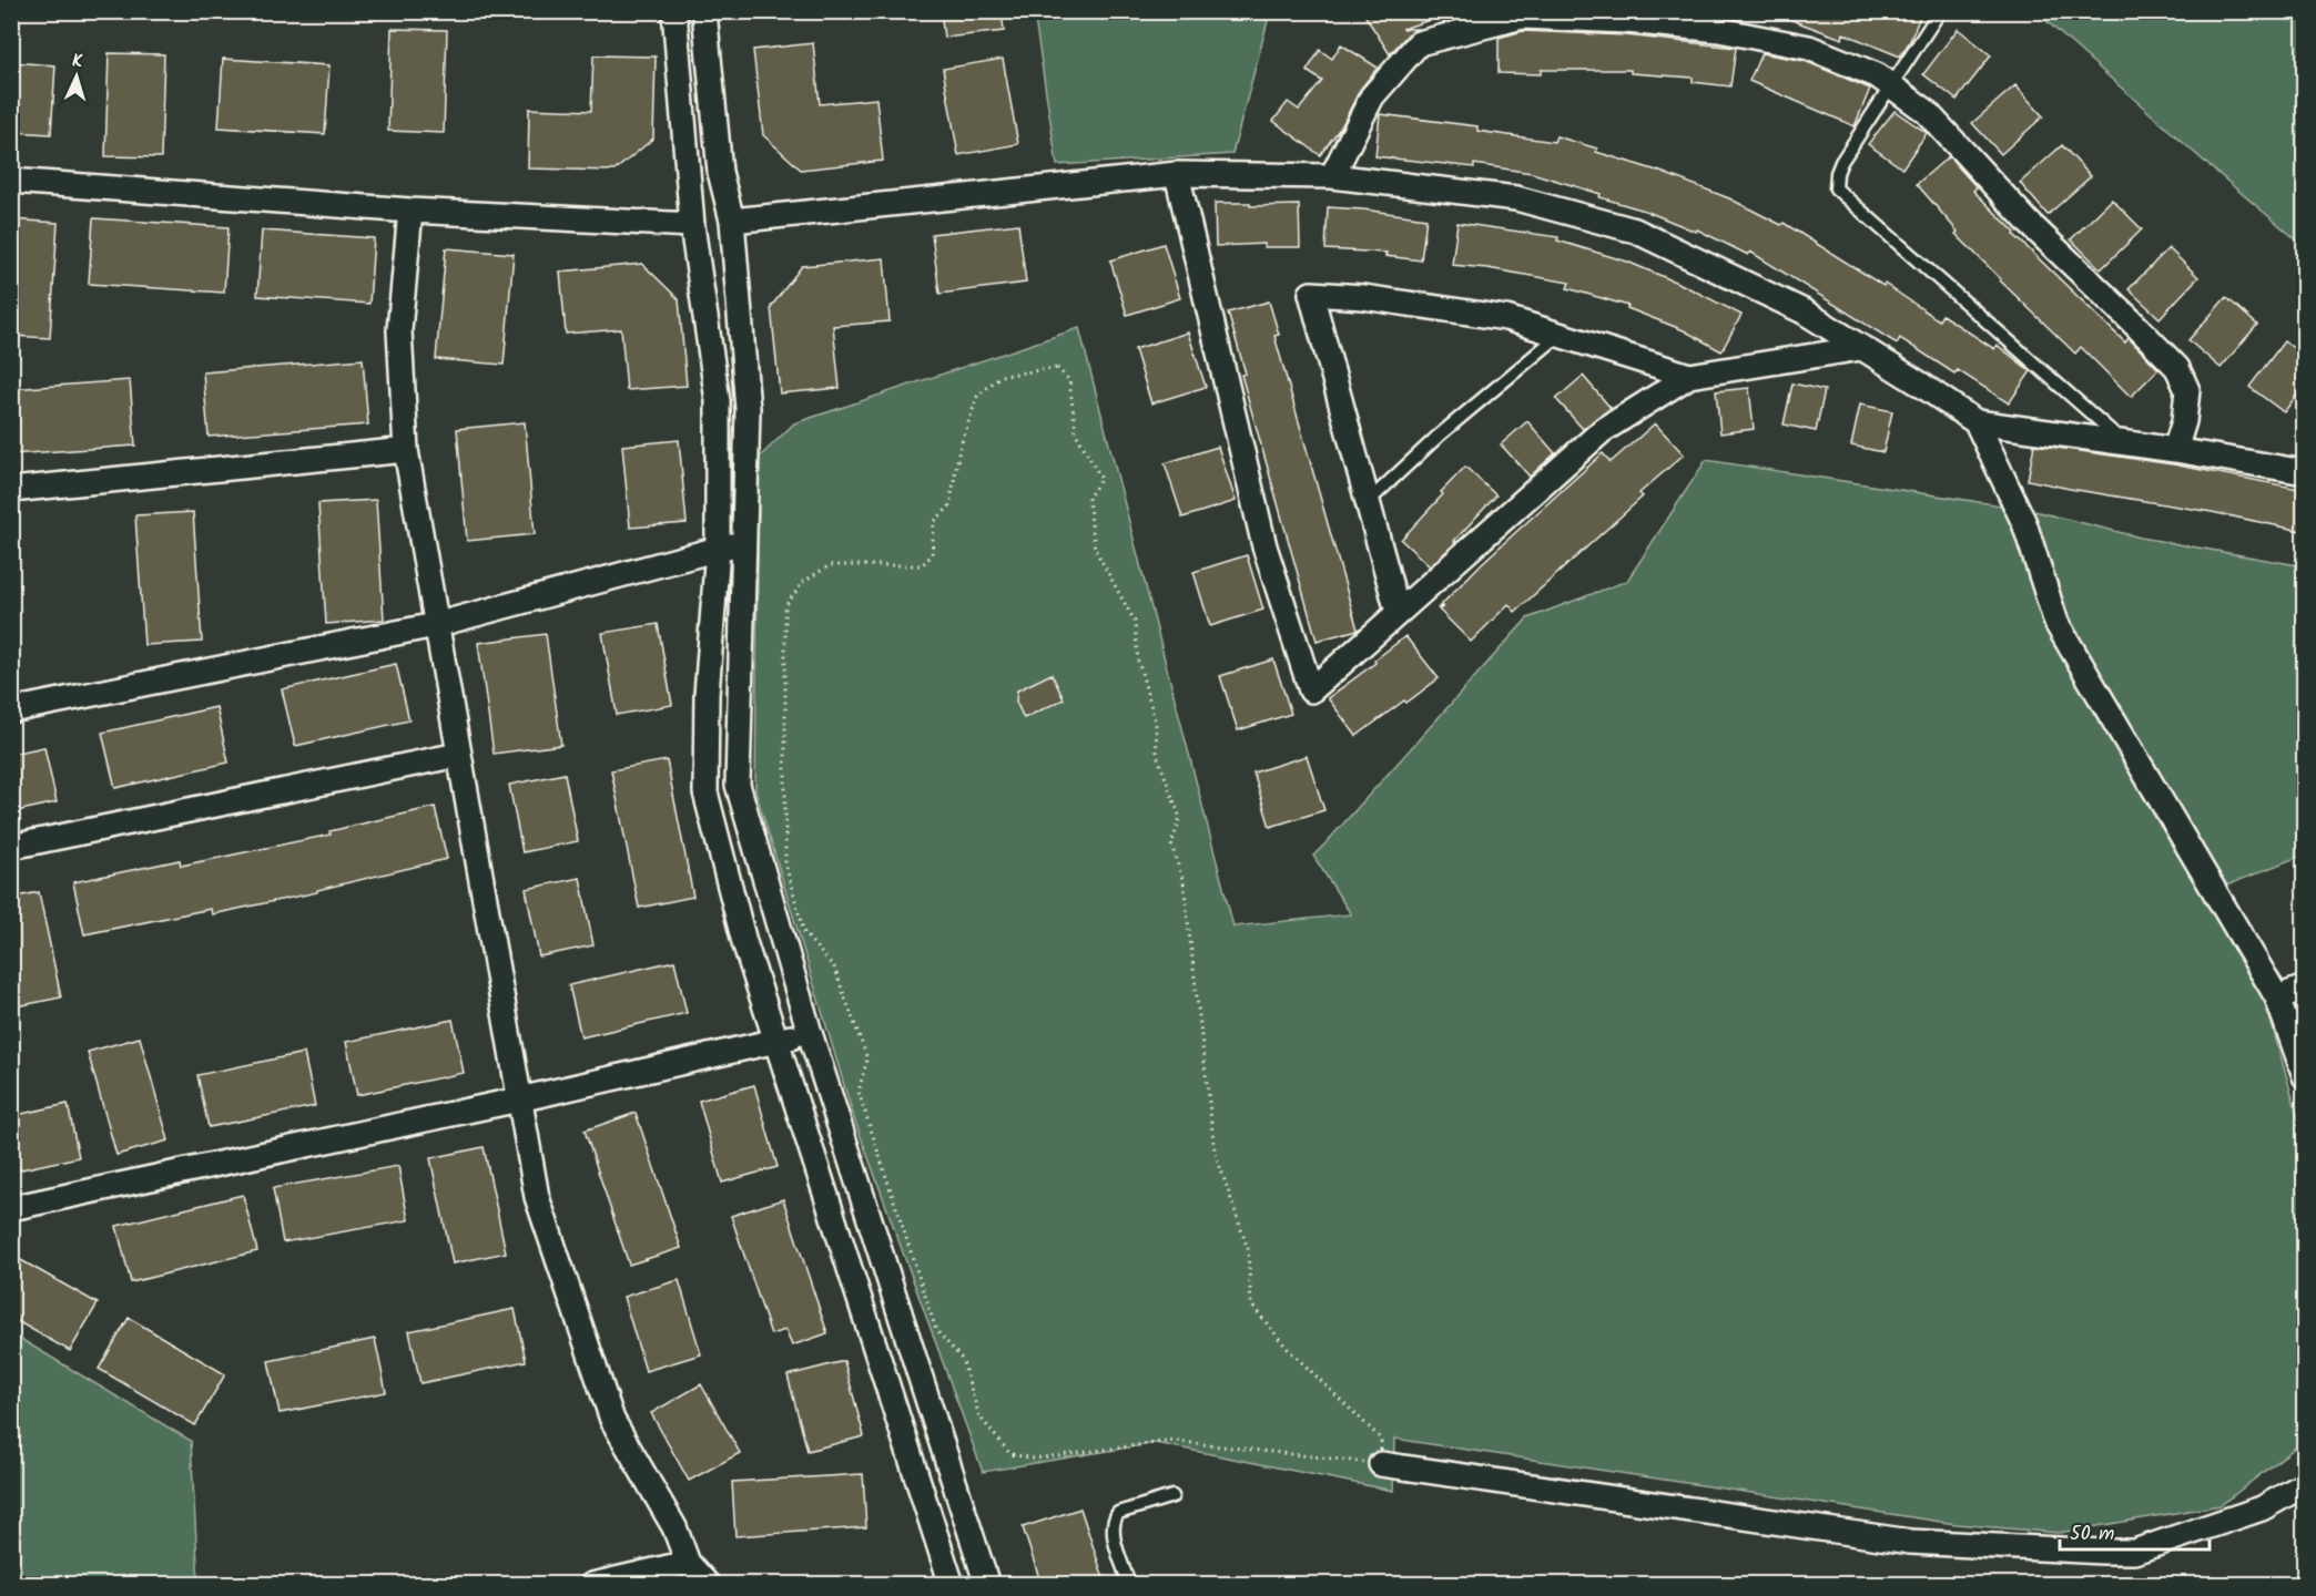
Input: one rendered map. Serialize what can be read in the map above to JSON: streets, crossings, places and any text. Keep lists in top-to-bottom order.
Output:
{
  "scale_bar": "50 m",
  "north": "top"
}
